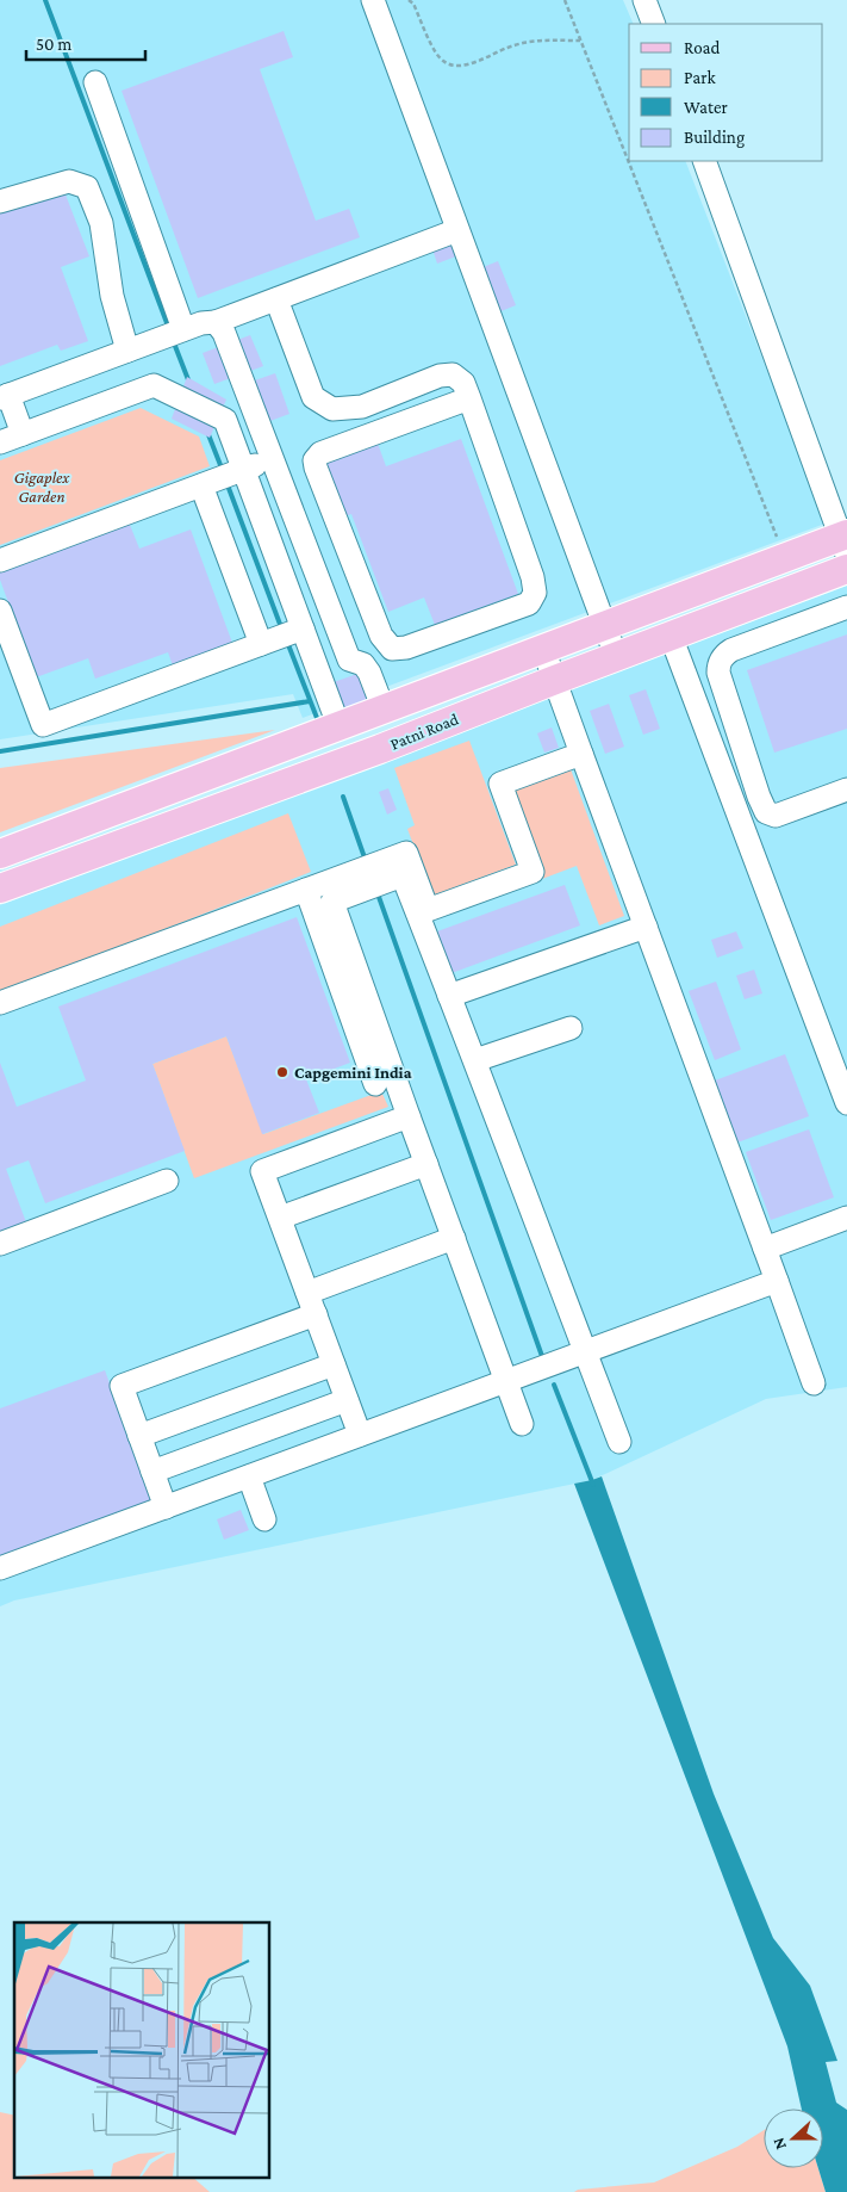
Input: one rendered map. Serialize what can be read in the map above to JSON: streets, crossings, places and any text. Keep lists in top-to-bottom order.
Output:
{
  "streets": {
    "main road": ["Patni Road"]
  },
  "parks": ["Gigaplex Garden"],
  "places": ["Capgemini India"],
  "legend": [
    "Road",
    "Park",
    "Water",
    "Building"
  ],
  "scale_bar": "50 m",
  "north": "left"
}
